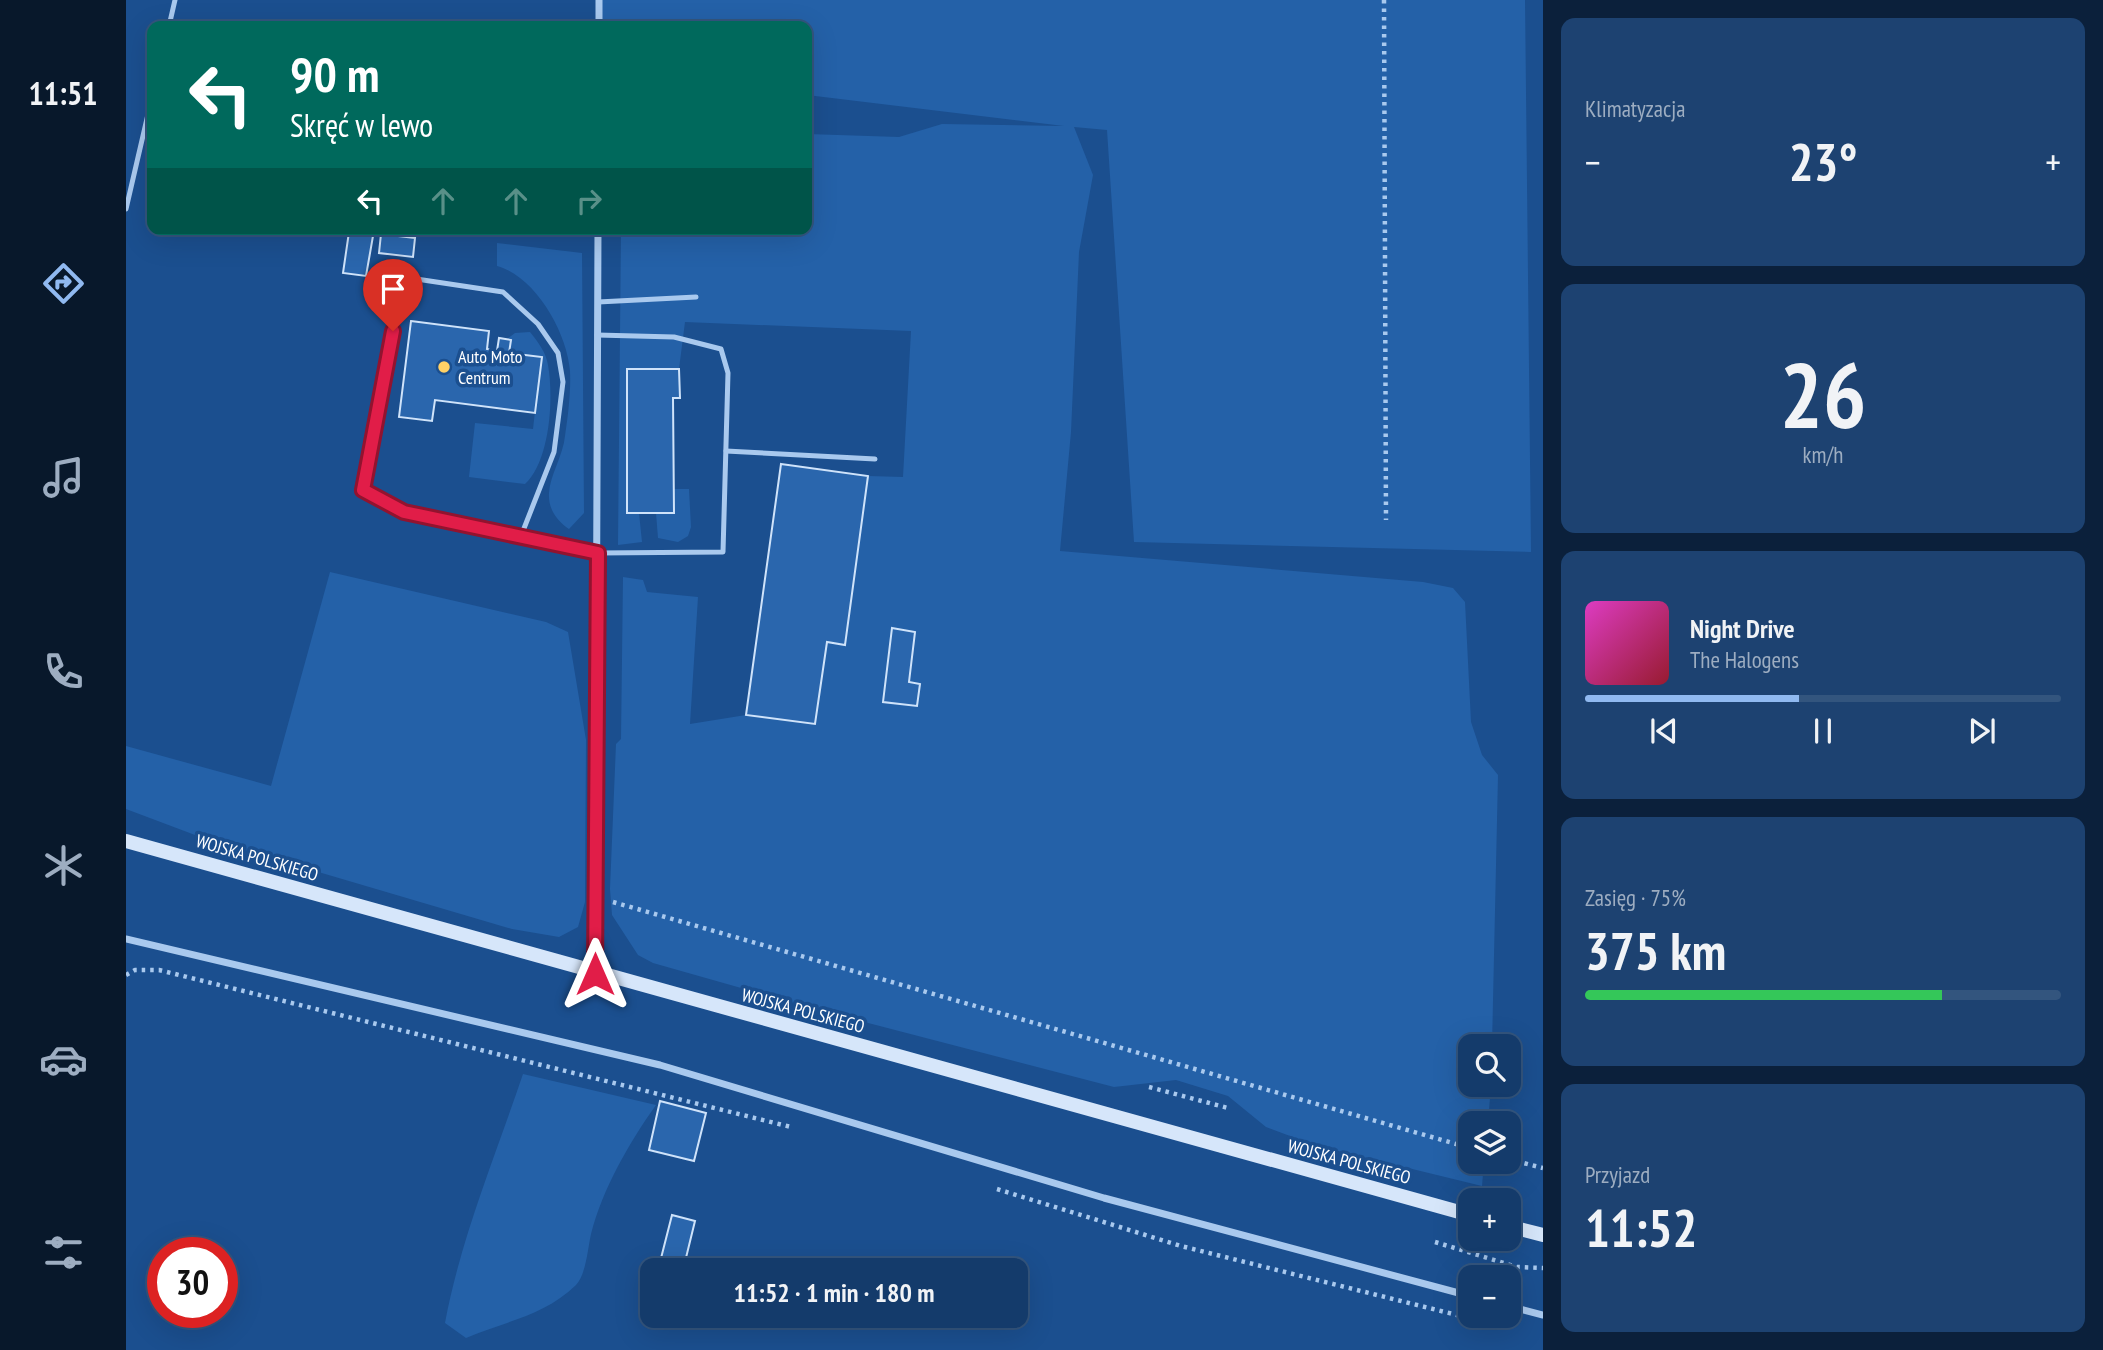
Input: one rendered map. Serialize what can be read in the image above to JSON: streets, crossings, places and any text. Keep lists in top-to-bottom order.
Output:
{
  "streets": {
    "main road": ["WOJSKA POLSKIEGO"]
  },
  "places": ["Auto Moto Centrum"],
  "page": {
    "tabs": "11:51",
    "tile": [
      "Klimatyzacja",
      ["26", "km/h"],
      ["Zasięg · 75%", "375 km"],
      ["Przyjazd", "11:52"]
    ],
    "turn": ["90 m", "Skręć w lewo"],
    "heat": ["−", "23°", "+"],
    "song": ["Night Drive", "The Halogens"],
    "map_buttons": ["+", "−"],
    "limit": "30",
    "trip": "11:52 · 1 min · 180 m"
  }
}
